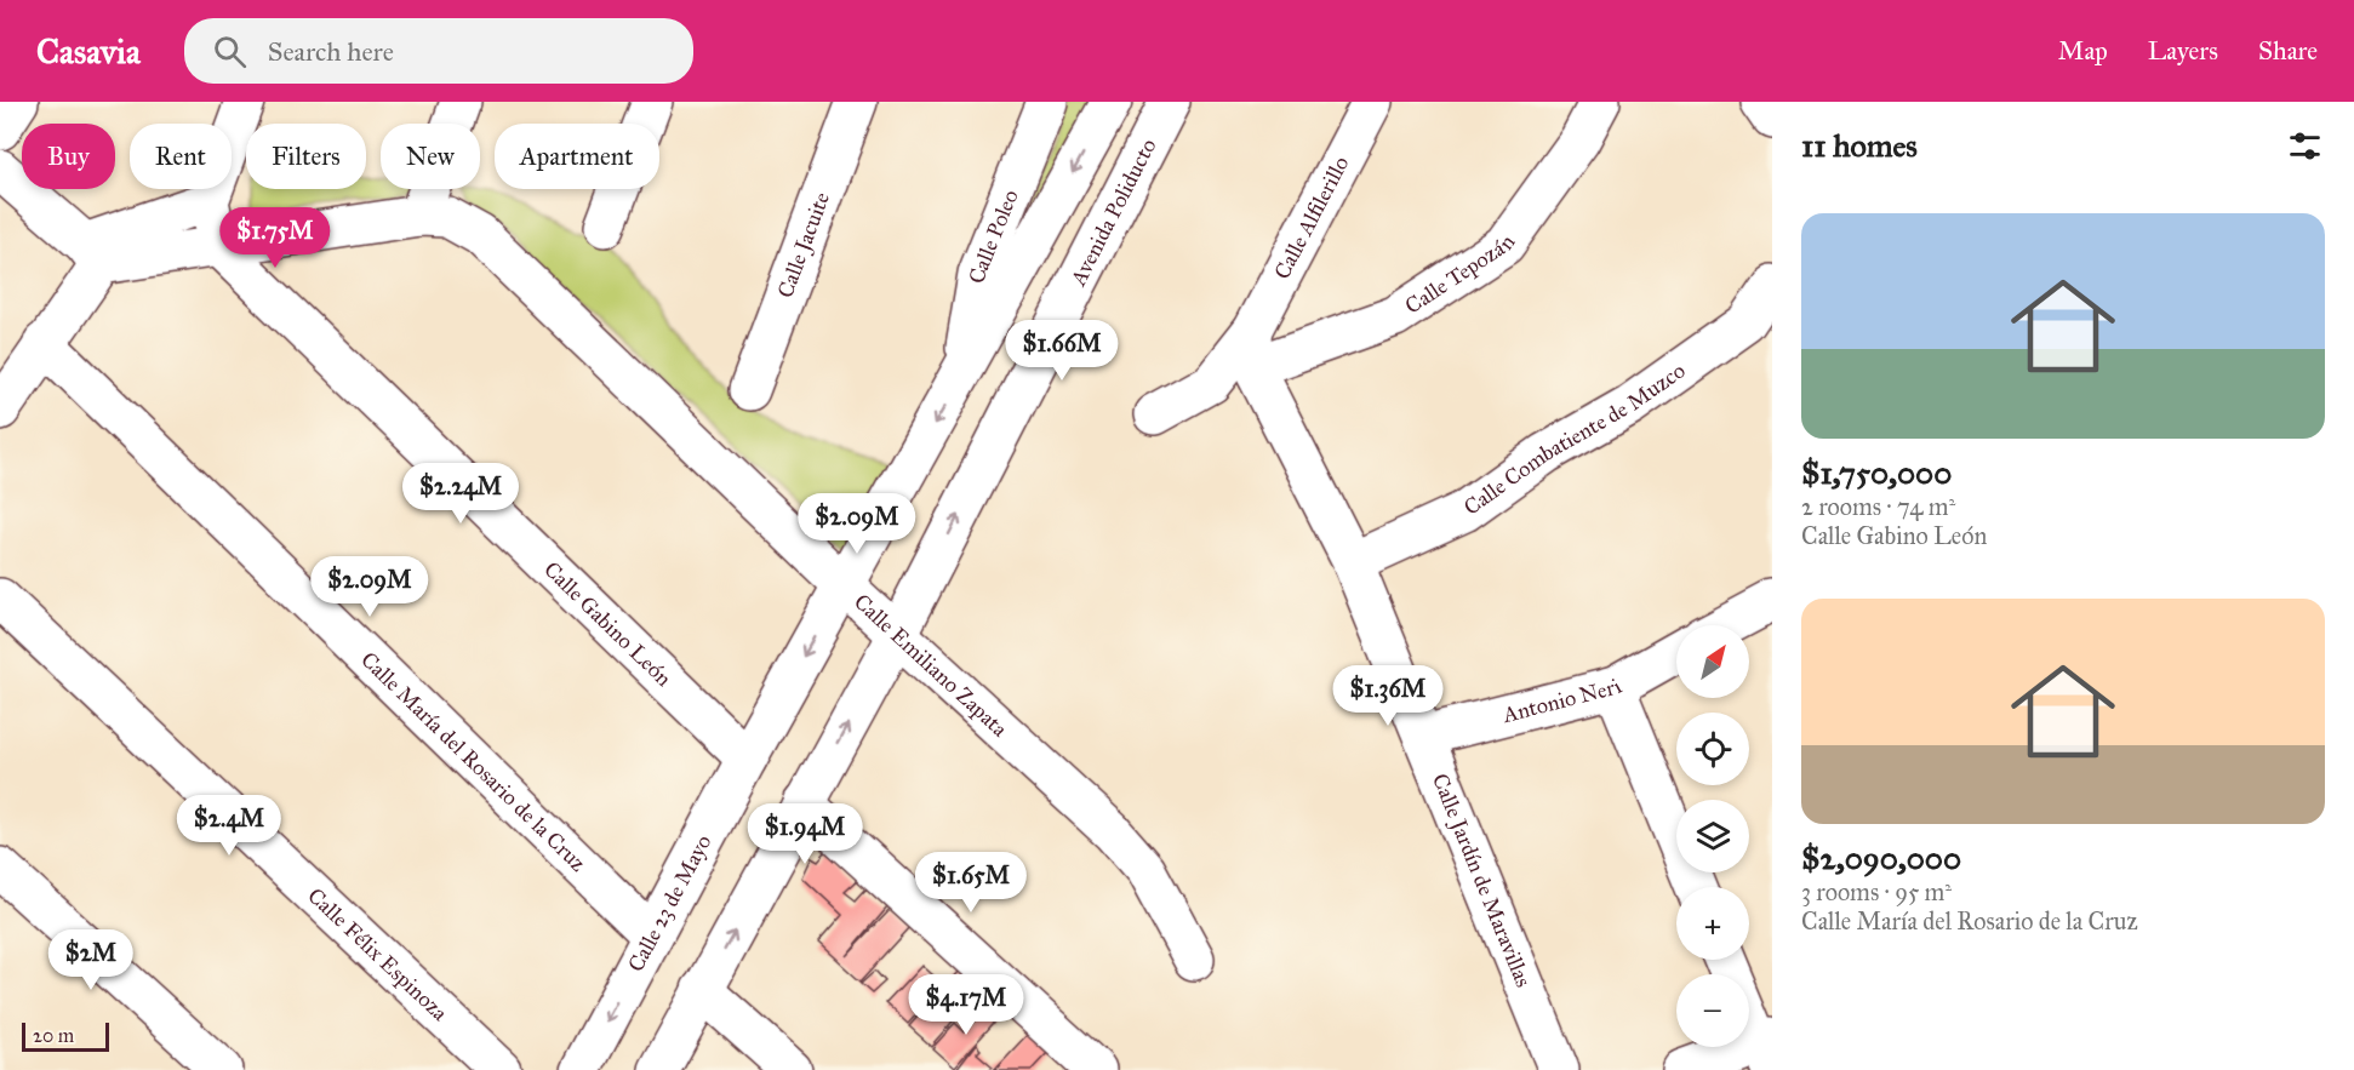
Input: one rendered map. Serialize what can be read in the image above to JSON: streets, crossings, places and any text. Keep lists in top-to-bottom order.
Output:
{
  "streets": {
    "street": [
      "Avenida Poliducto",
      "Calle Alfilerillo",
      "Calle Poleo",
      "Calle Jacuite",
      "Calle Tepozán",
      "Calle Combatiente de Muzco",
      "Calle Gabino León",
      "Calle Emiliano Zapata",
      "Antonio Neri",
      "Calle María del Rosario de la Cruz",
      "Calle Jardín de Maravillas",
      "Calle 23 de Mayo",
      "Calle Félix Espinoza"
    ]
  },
  "crossings": [
    ["Avenida Poliducto", "Calle Emiliano Zapata"],
    ["Calle Alfilerillo", "Calle Tepozán"],
    ["Calle Alfilerillo", "Calle Jardín de Maravillas"],
    ["Calle Tepozán", "Calle Jardín de Maravillas"],
    ["Calle Combatiente de Muzco", "Calle Jardín de Maravillas"],
    ["Calle Gabino León", "Calle 23 de Mayo"],
    ["Calle Emiliano Zapata", "Calle 23 de Mayo"],
    ["Antonio Neri", "Calle Jardín de Maravillas"],
    ["Calle María del Rosario de la Cruz", "Calle 23 de Mayo"]
  ],
  "scale_bar": "20 m",
  "north": "top right",
  "page": {
    "header": "Casavia",
    "search": "Search here",
    "nav": ["Map", "Layers", "Share"],
    "heading": "11 homes",
    "chip": [
      "Buy",
      "Rent",
      "Filters",
      "New",
      "Apartment"
    ],
    "list": [
      {
        "name": "$1,750,000",
        "note": "2 rooms · 74 m² · Calle Gabino León"
      },
      {
        "name": "$2,090,000",
        "note": "3 rooms · 95 m² · Calle María del Rosario de la Cruz"
      }
    ],
    "price": [
      "$1.75M",
      "$1.66M",
      "$2.24M",
      "$2.09M",
      "$2.09M",
      "$1.36M",
      "$2.4M",
      "$1.94M",
      "$1.65M",
      "$2M",
      "$4.17M"
    ],
    "map_buttons": ["+", "−"],
    "scale": "20 m"
  }
}
